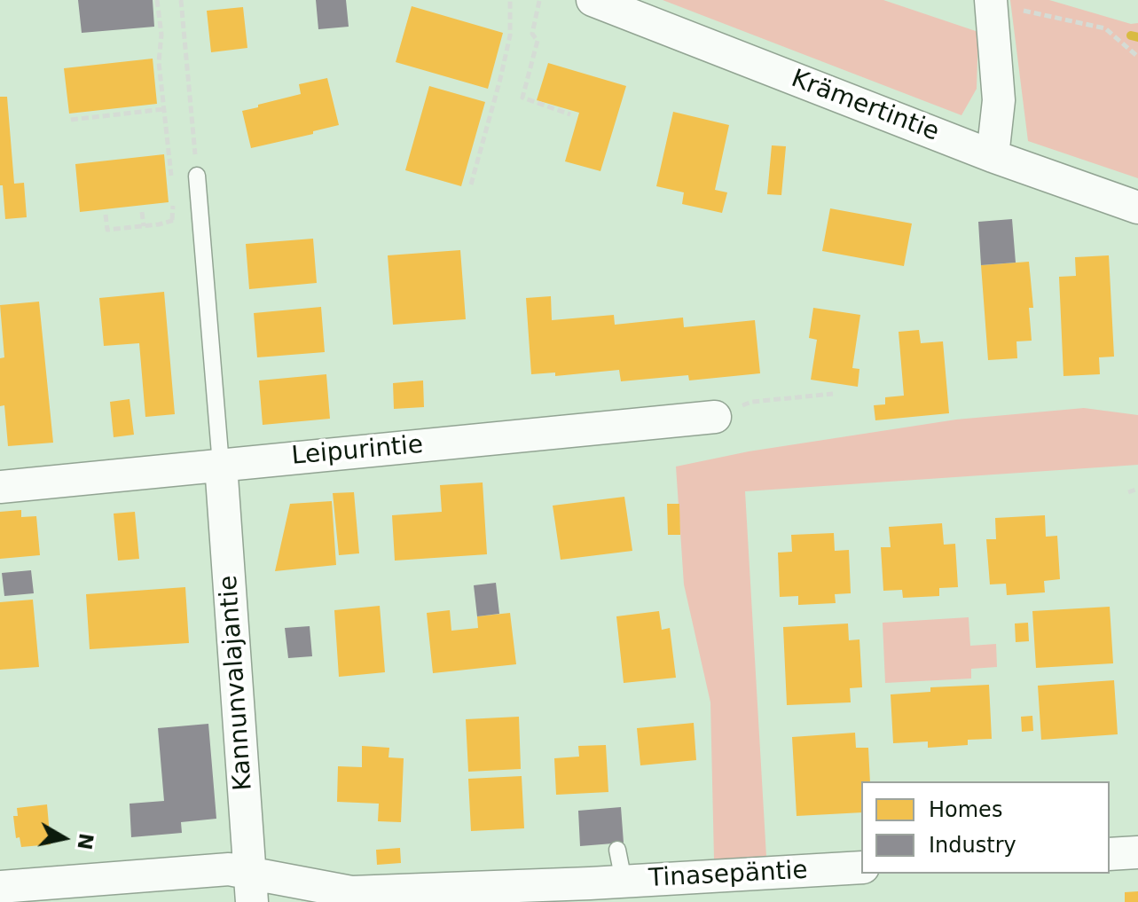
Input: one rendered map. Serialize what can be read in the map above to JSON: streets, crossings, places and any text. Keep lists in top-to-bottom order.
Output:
{
  "streets": {
    "street": [
      "Krämertintie",
      "Leipurintie",
      "Kannunvalajantie",
      "Tinasepäntie"
    ]
  },
  "crossings": [
    ["Leipurintie", "Kannunvalajantie"],
    ["Kannunvalajantie", "Tinasepäntie"]
  ],
  "legend": ["Homes", "Industry"],
  "north": "right"
}
